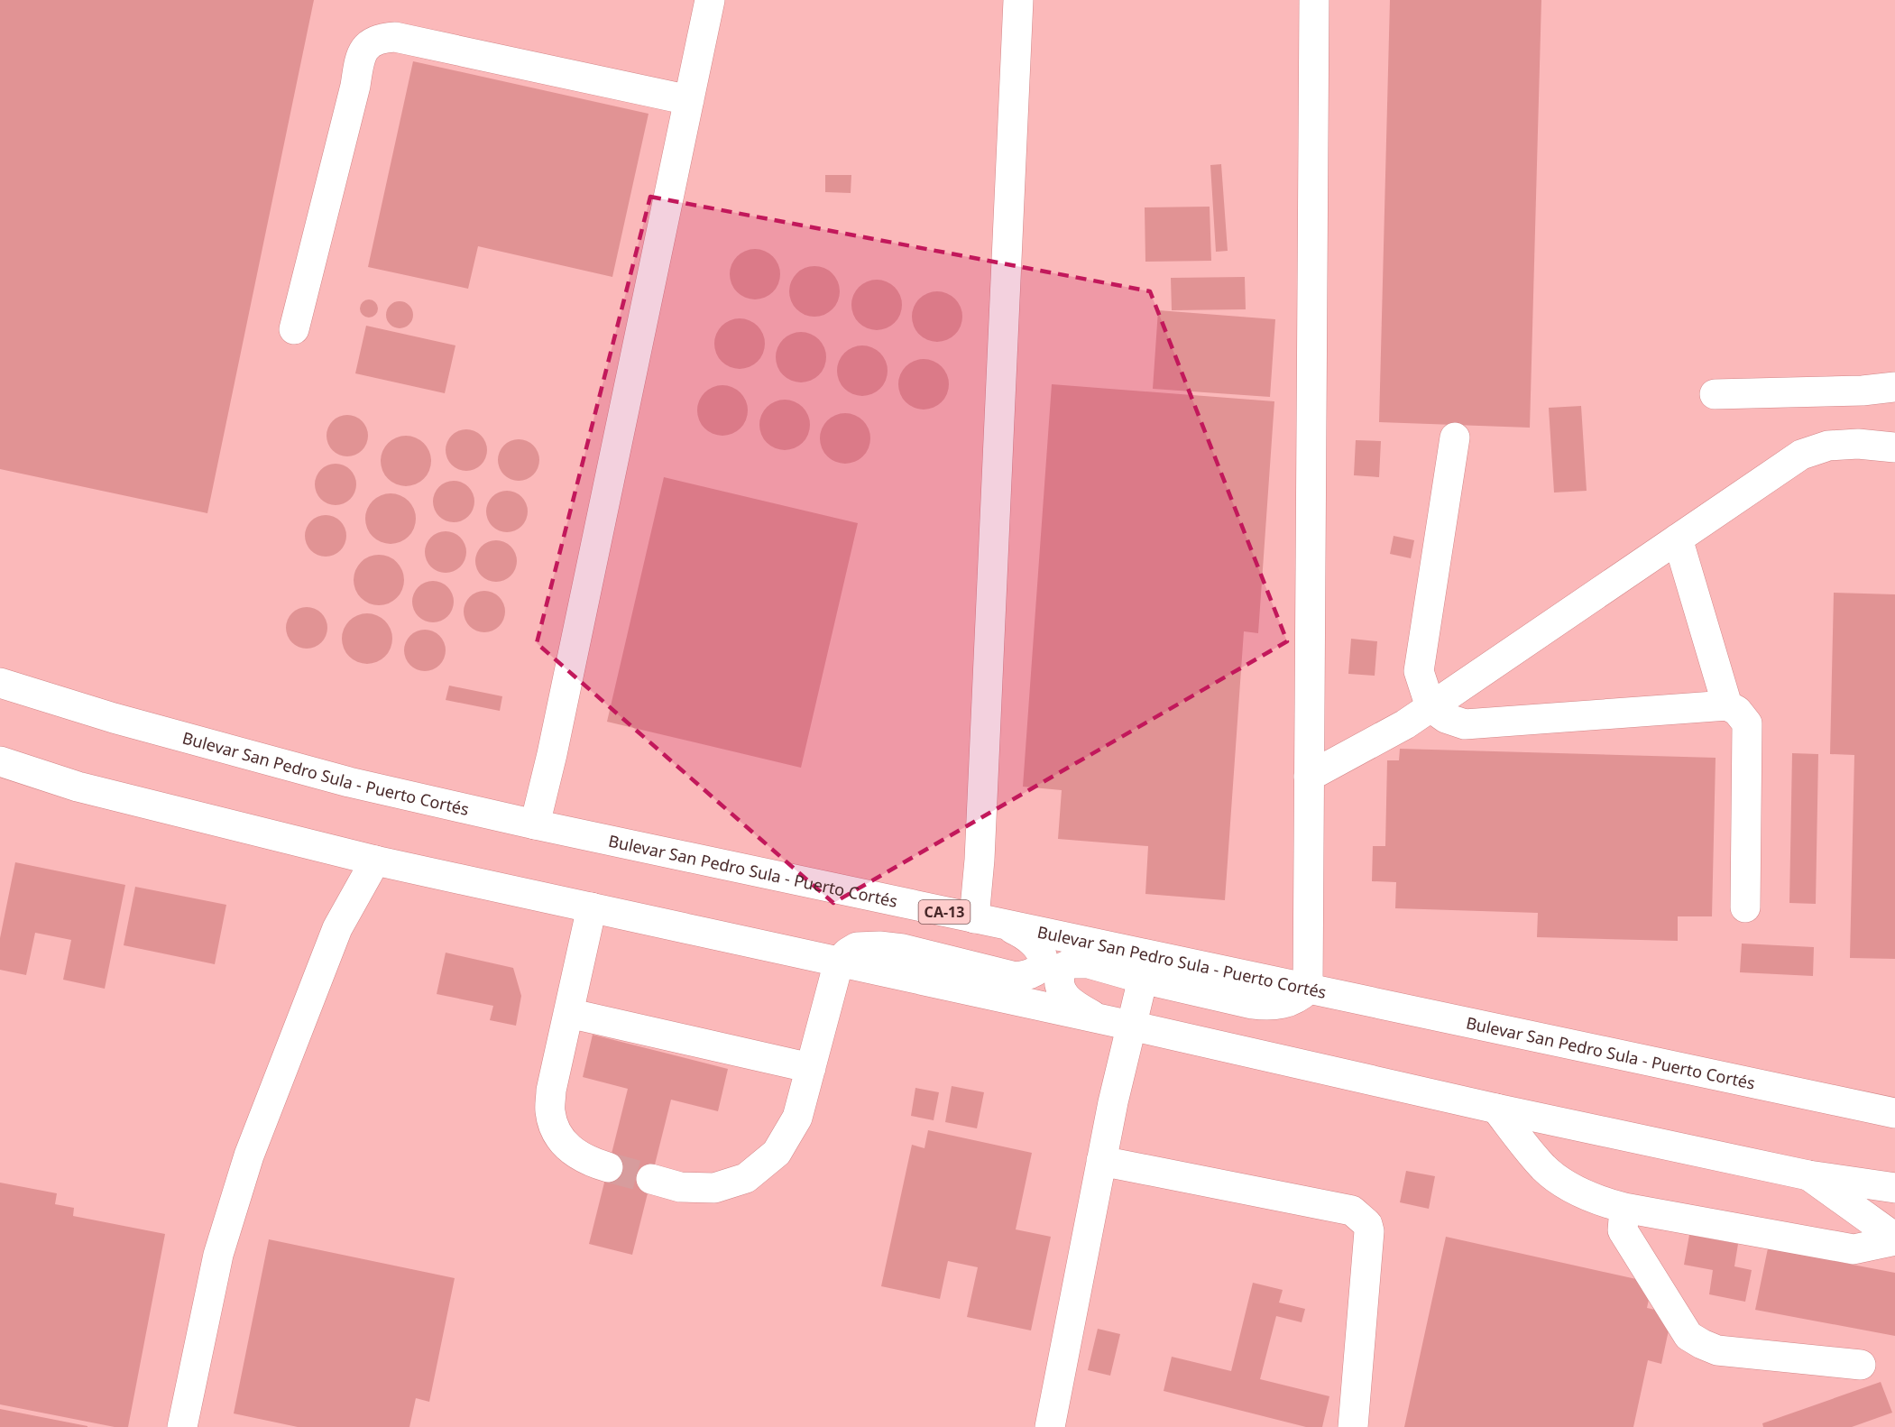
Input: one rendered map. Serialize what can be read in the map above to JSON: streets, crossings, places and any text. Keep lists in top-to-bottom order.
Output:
{
  "streets": {
    "main road": ["Bulevar San Pedro Sula - Puerto Cortés", "CA-13"]
  }
}
